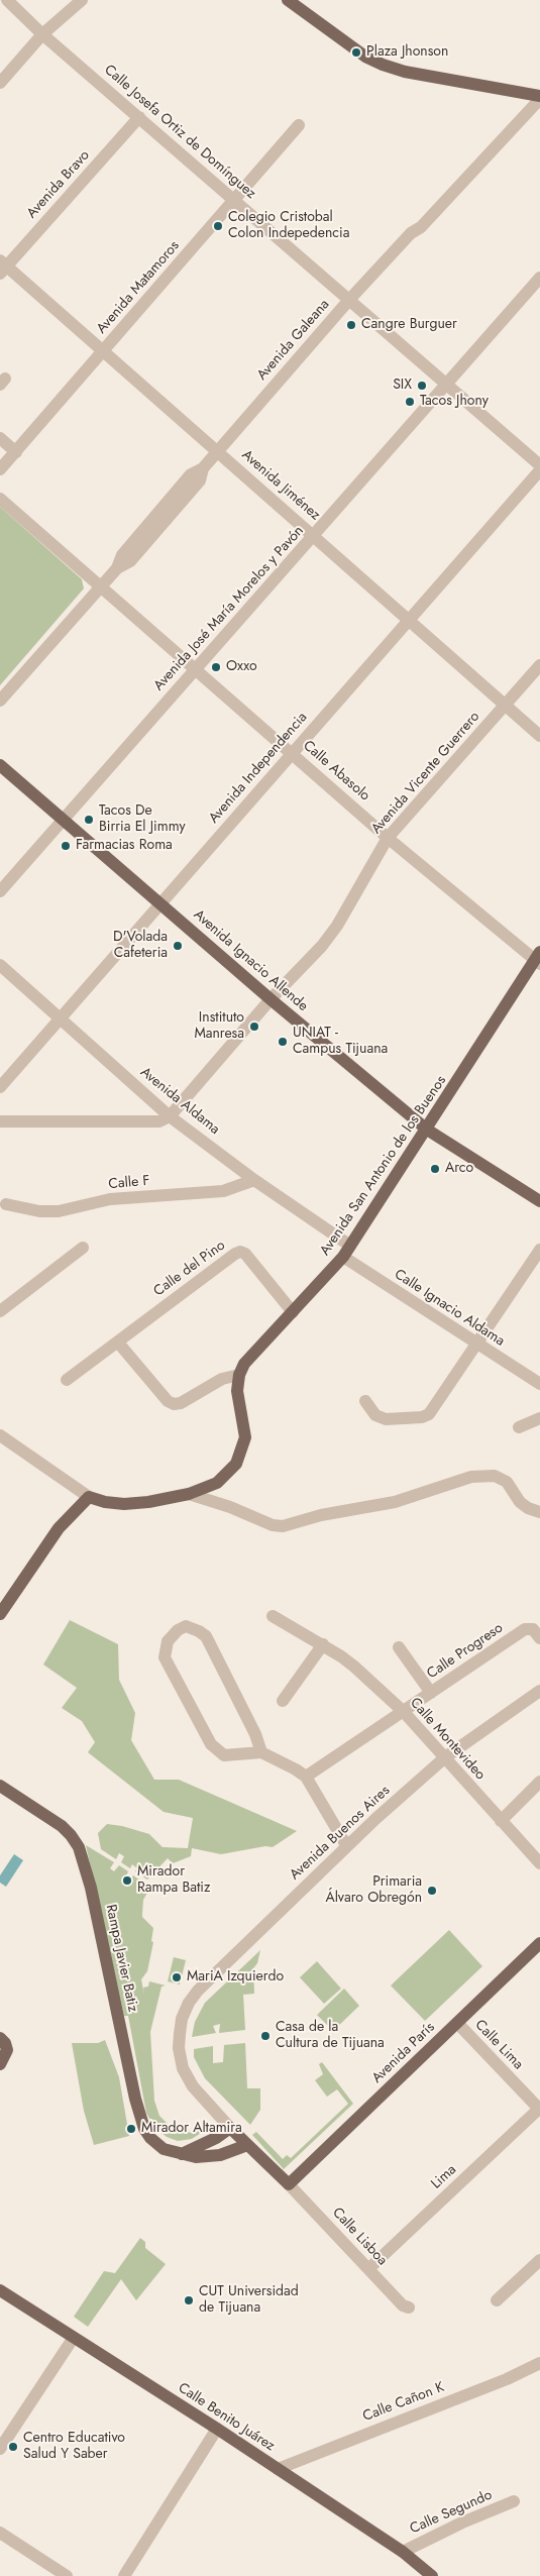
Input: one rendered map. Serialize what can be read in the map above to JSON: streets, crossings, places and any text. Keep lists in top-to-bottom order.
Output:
{
  "streets": {
    "main road": [
      "Avenida Ignacio Allende",
      "Avenida San Antonio de los Buenos",
      "Rampa Javier Batiz",
      "Avenida París",
      "Calle Benito Juárez"
    ],
    "street": [
      "Calle Josefa Ortiz de Domínguez",
      "Avenida Bravo",
      "Avenida Matamoros",
      "Avenida Galeana",
      "Avenida Jiménez",
      "Avenida José María Morelos y Pavón",
      "Avenida Independencia",
      "Calle Abasolo",
      "Avenida Vicente Guerrero",
      "Avenida Aldama",
      "Calle F",
      "Calle del Pino",
      "Calle Ignacio Aldama",
      "Calle Progreso",
      "Calle Montevideo",
      "Avenida Buenos Aires",
      "Calle Lima",
      "Lima",
      "Calle Lisboa",
      "Calle Cañon K",
      "Calle Segundo"
    ]
  },
  "crossings": [
    ["Calle Josefa Ortiz de Domínguez", "Avenida Bravo"],
    ["Calle Josefa Ortiz de Domínguez", "Avenida Matamoros"],
    ["Calle Josefa Ortiz de Domínguez", "Avenida Galeana"],
    ["Calle Josefa Ortiz de Domínguez", "Avenida José María Morelos y Pavón"],
    ["Avenida Bravo", "Avenida Jiménez"],
    ["Avenida Matamoros", "Avenida Jiménez"],
    ["Avenida Galeana", "Avenida Jiménez"],
    ["Avenida Galeana", "Calle Abasolo"],
    ["Avenida Jiménez", "Avenida José María Morelos y Pavón"],
    ["Avenida Jiménez", "Avenida Independencia"],
    ["Avenida Jiménez", "Avenida Vicente Guerrero"],
    ["Avenida José María Morelos y Pavón", "Calle Abasolo"],
    ["Avenida José María Morelos y Pavón", "Avenida Ignacio Allende"],
    ["Avenida Independencia", "Calle Abasolo"],
    ["Avenida Independencia", "Avenida Ignacio Allende"],
    ["Avenida Independencia", "Avenida Aldama"],
    ["Calle Abasolo", "Avenida Vicente Guerrero"],
    ["Calle Abasolo", "Avenida San Antonio de los Buenos"],
    ["Avenida Vicente Guerrero", "Avenida Ignacio Allende"],
    ["Avenida Vicente Guerrero", "Avenida Aldama"],
    ["Avenida Ignacio Allende", "Avenida San Antonio de los Buenos"],
    ["Avenida Aldama", "Avenida San Antonio de los Buenos"],
    ["Avenida Aldama", "Calle F"],
    ["Avenida Aldama", "Calle Ignacio Aldama"],
    ["Avenida San Antonio de los Buenos", "Calle del Pino"],
    ["Avenida San Antonio de los Buenos", "Calle Ignacio Aldama"],
    ["Calle Progreso", "Calle Montevideo"],
    ["Calle Montevideo", "Avenida Buenos Aires"],
    ["Calle Lima", "Avenida París"],
    ["Calle Lima", "Lima"],
    ["Avenida París", "Calle Lisboa"],
    ["Lima", "Calle Lisboa"],
    ["Calle Cañon K", "Calle Benito Juárez"],
    ["Calle Benito Juárez", "Calle Segundo"]
  ],
  "places": [
    "Plaza Jhonson",
    "Colegio Cristobal Colon Indepedencia",
    "Cangre Burguer",
    "SIX",
    "Tacos Jhony",
    "Oxxo",
    "Tacos De Birria El Jimmy",
    "Farmacias Roma",
    "D'Volada Cafeteria",
    "Instituto Manresa",
    "UNIAT - Campus Tijuana",
    "Arco",
    "Mirador Rampa Batiz",
    "Primaria Álvaro Obregón",
    "MariA Izquierdo",
    "Casa de la Cultura de Tijuana",
    "Mirador Altamira",
    "CUT Universidad de Tijuana",
    "Centro Educativo Salud Y Saber"
  ]
}
